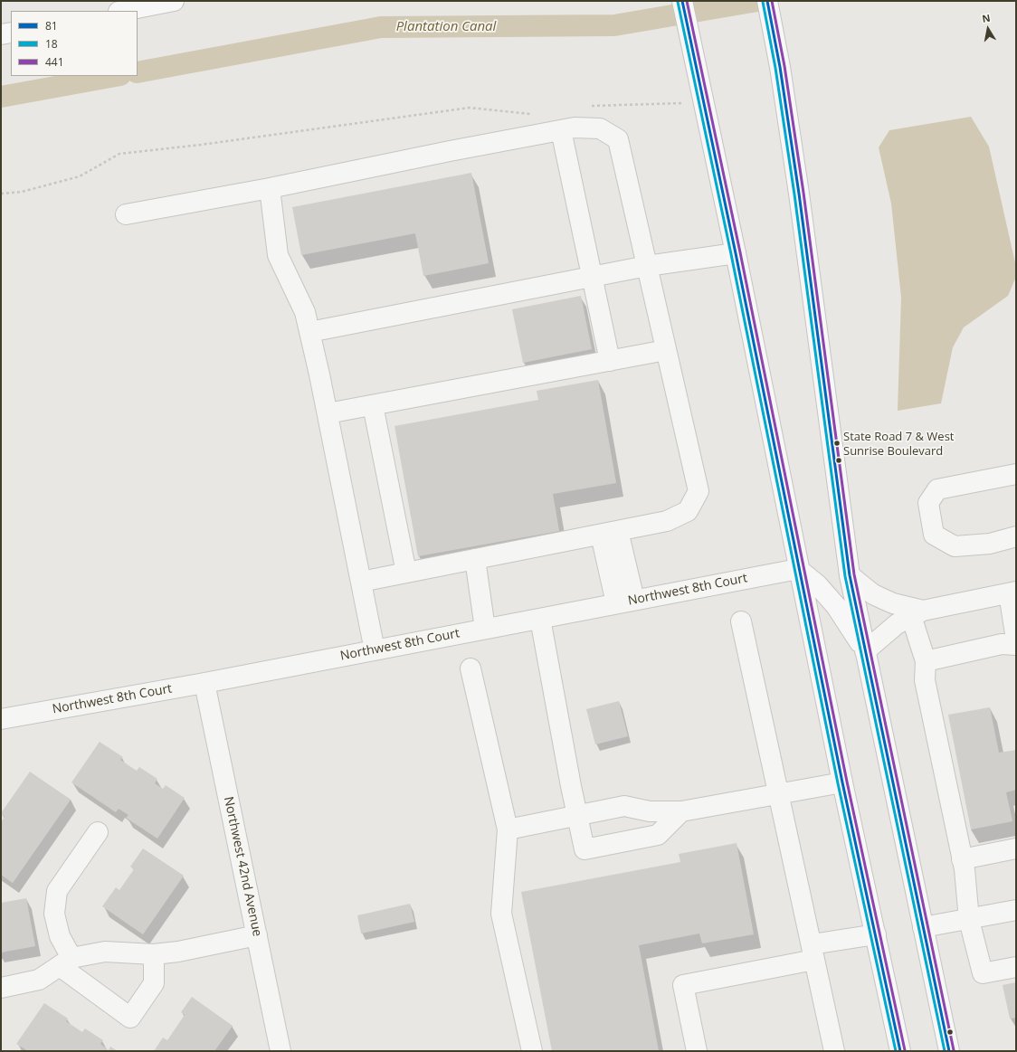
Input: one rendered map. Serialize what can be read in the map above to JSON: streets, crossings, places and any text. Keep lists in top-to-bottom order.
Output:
{
  "streets": {
    "street": ["Northwest 8th Court", "Northwest 42nd Avenue"]
  },
  "crossings": [
    ["Northwest 8th Court", "Northwest 42nd Avenue"]
  ],
  "water": ["Plantation Canal"],
  "places": ["State Road 7 & West Sunrise Boulevard"],
  "lines": ["transit line 81", "transit line 441", "transit line 18"],
  "legend": ["81", "18", "441"],
  "north": "top"
}
